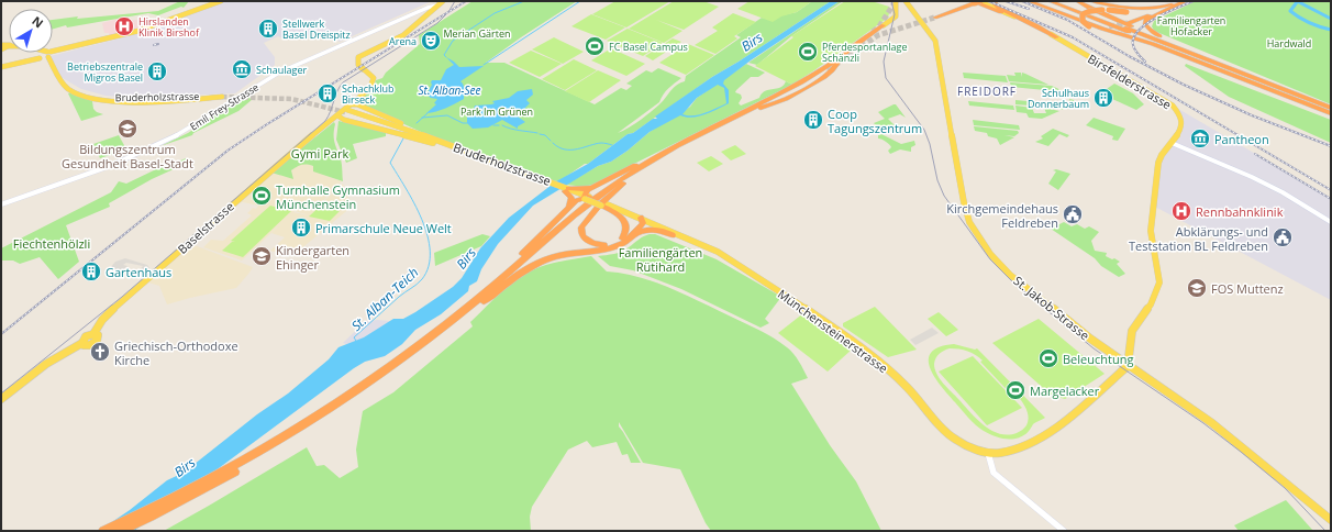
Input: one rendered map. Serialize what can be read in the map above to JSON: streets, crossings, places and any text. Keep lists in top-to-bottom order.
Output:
{
  "streets": {
    "main road": [
      "Birsfelderstrasse",
      "Bruderholzstrasse",
      "Emil Frey-Strasse",
      "Baselstrasse",
      "St. Jakob-Strasse",
      "Münchensteinerstrasse"
    ]
  },
  "crossings": [
    ["Birsfelderstrasse", "St. Jakob-Strasse"],
    ["Bruderholzstrasse", "Baselstrasse"],
    ["Bruderholzstrasse", "Münchensteinerstrasse"]
  ],
  "districts": ["FREIDORF"],
  "water": ["Birs", "St. Alban-See", "St. Alban-Teich"],
  "parks": [
    "Familiengarten Hofacker",
    "Merian Gärten",
    "Hardwald",
    "Park Im Grünen",
    "Gymi Park",
    "Fiechtenhölzli",
    "Familiengärten Rütihard"
  ],
  "places": {
    "hospital": ["Hirslanden Klinik Birshof", "Rennbahnklinik"],
    "building": [
      "Stellwerk Basel Dreispitz",
      "Betriebszentrale Migros Basel",
      "Schachklub Birseck",
      "Schulhaus Donnerbaum",
      "Coop Tagungszentrum",
      "Primarschule Neue Welt",
      "Gartenhaus"
    ],
    "theatre": ["Arena"],
    "sports": [
      "FC Basel Campus",
      "Pferdesportanlage Schänzli",
      "Turnhalle Gymnasium Münchenstein",
      "Beleuchtung",
      "Margelacker"
    ],
    "museum": ["Schaulager", "Pantheon"],
    "school or university": ["Bildungszentrum Gesundheit Basel-Stadt", "Kindergarten Ehinger", "FOS Muttenz"],
    "public building": ["Kirchgemeindehaus Feldreben", "Abklärungs- und Teststation BL Feldreben"],
    "church": ["Griechisch-Orthodoxe Kirche"]
  },
  "north": "top right"
}
